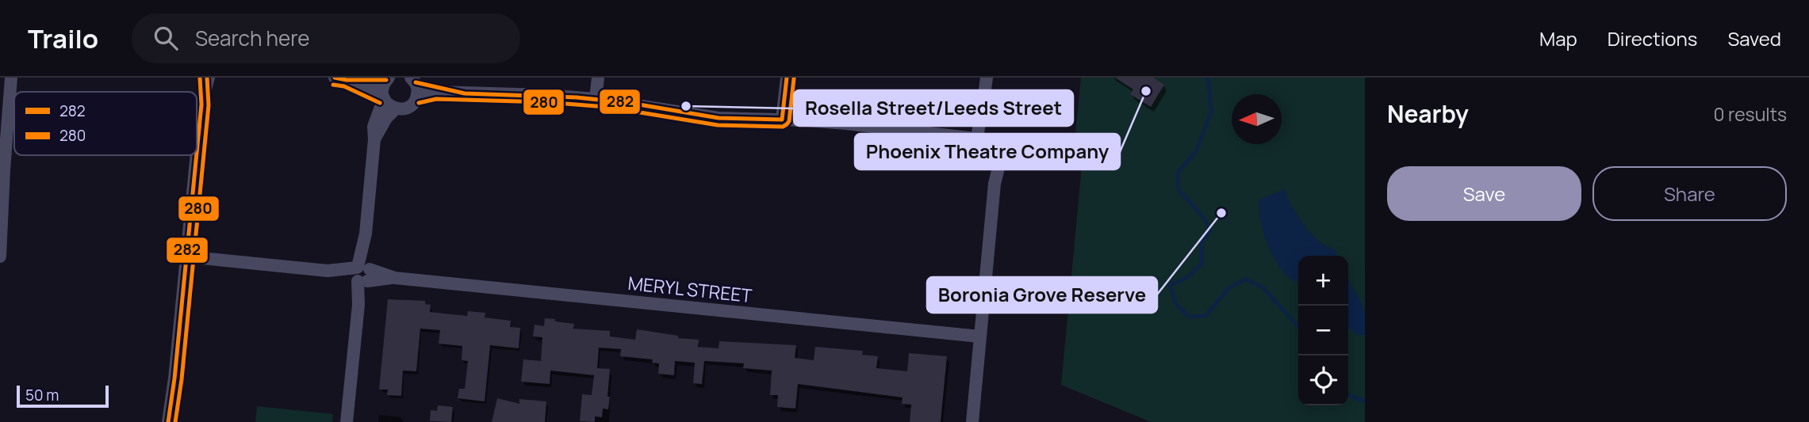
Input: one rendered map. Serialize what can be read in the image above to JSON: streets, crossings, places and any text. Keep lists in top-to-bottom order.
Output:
{
  "streets": {
    "street": ["MERYL STREET"]
  },
  "places": ["Phoenix Theatre Company", "Rosella Street/Leeds Street", "Boronia Grove Reserve"],
  "lines": ["transit line 282", "transit line 280"],
  "legend": ["282", "280"],
  "scale_bar": "50 m",
  "north": "left",
  "page": {
    "header": "Trailo",
    "search": "Search here",
    "nav": ["Map", "Directions", "Saved"],
    "heading": ["Nearby", "0 results"],
    "buttons": ["Save", "Share"],
    "map_buttons": ["+", "−"],
    "scale": "50 m"
  }
}
